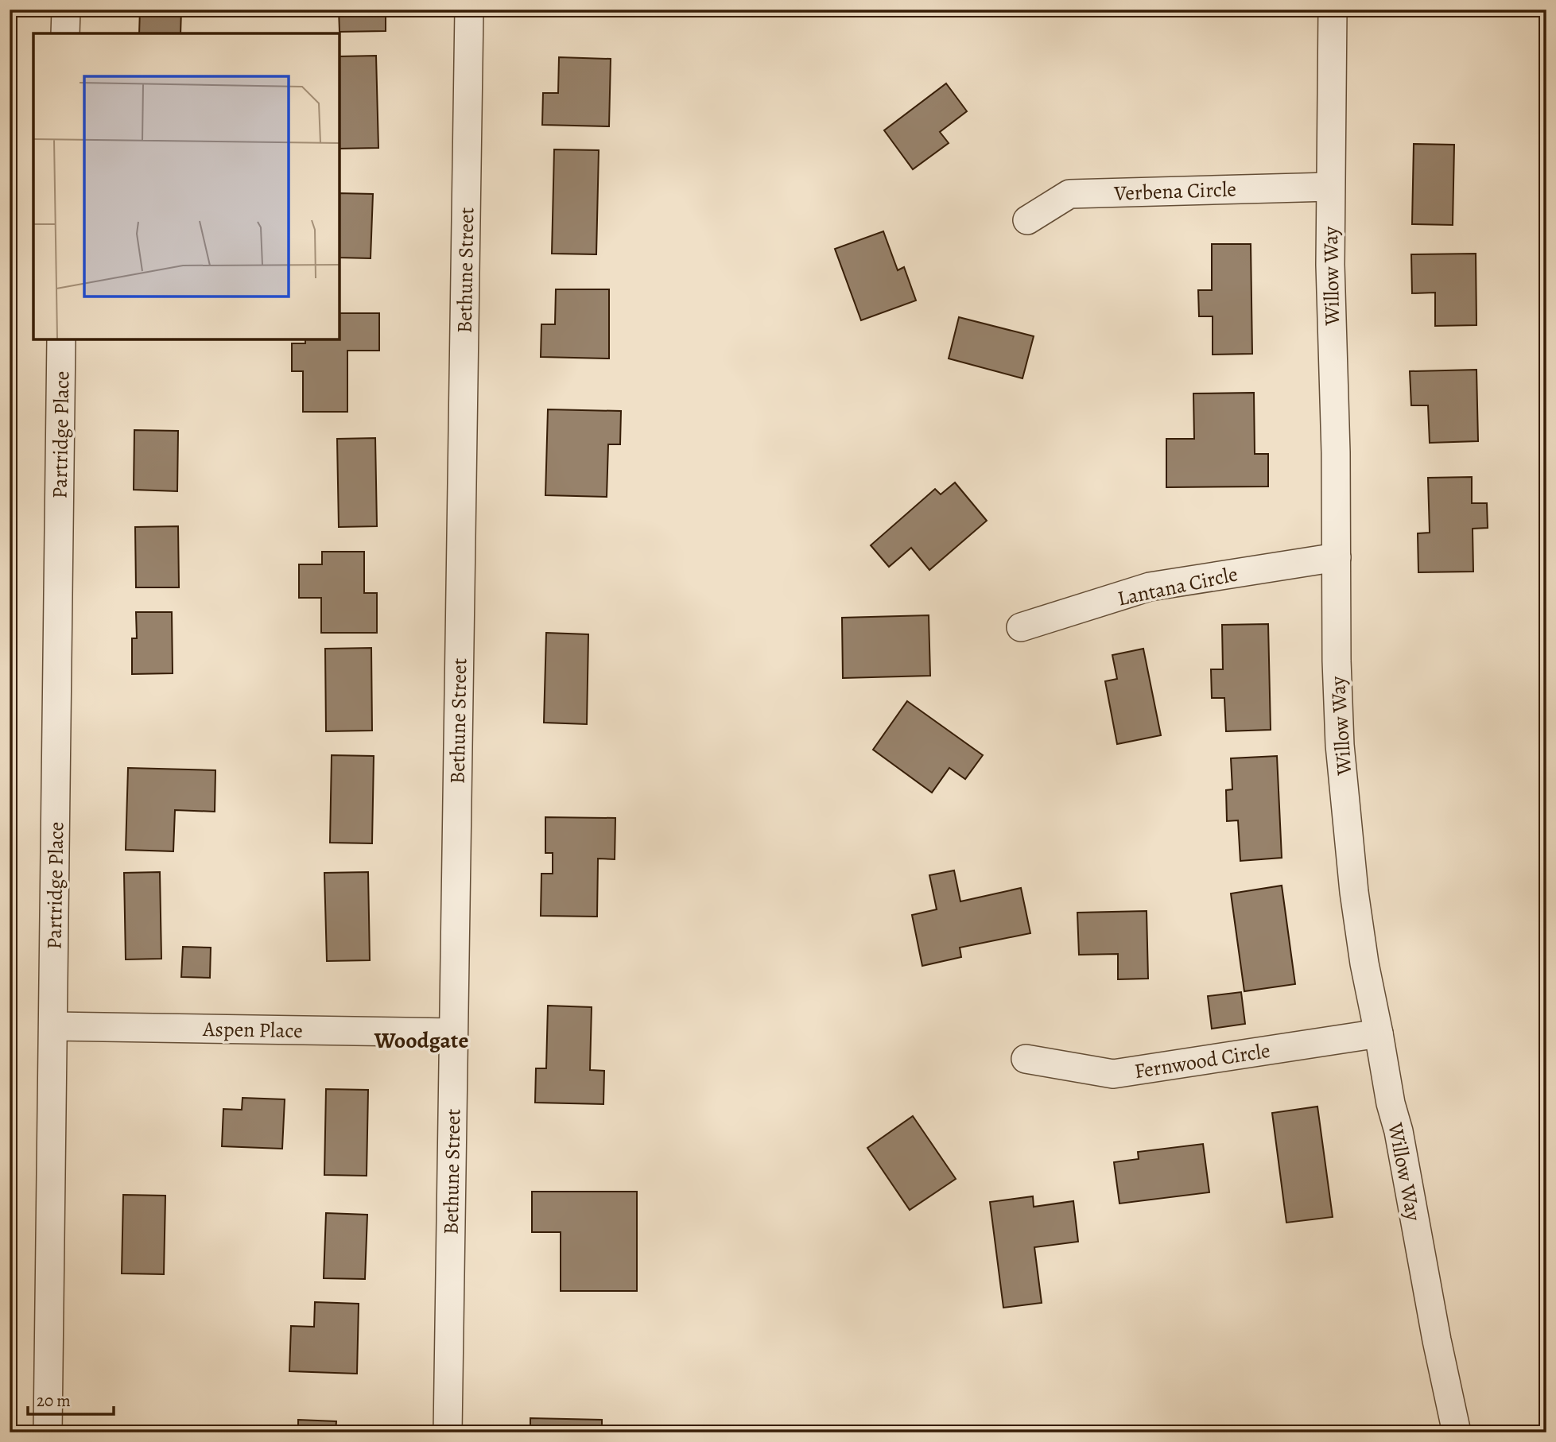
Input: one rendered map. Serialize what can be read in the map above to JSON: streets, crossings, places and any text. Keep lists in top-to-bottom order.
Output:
{
  "streets": {
    "street": [
      "Verbena Circle",
      "Bethune Street",
      "Willow Way",
      "Partridge Place",
      "Lantana Circle",
      "Aspen Place",
      "Fernwood Circle"
    ]
  },
  "crossings": [
    ["Verbena Circle", "Willow Way"],
    ["Bethune Street", "Aspen Place"],
    ["Willow Way", "Lantana Circle"],
    ["Willow Way", "Fernwood Circle"],
    ["Partridge Place", "Aspen Place"]
  ],
  "districts": ["Woodgate"],
  "scale_bar": "20 m"
}
